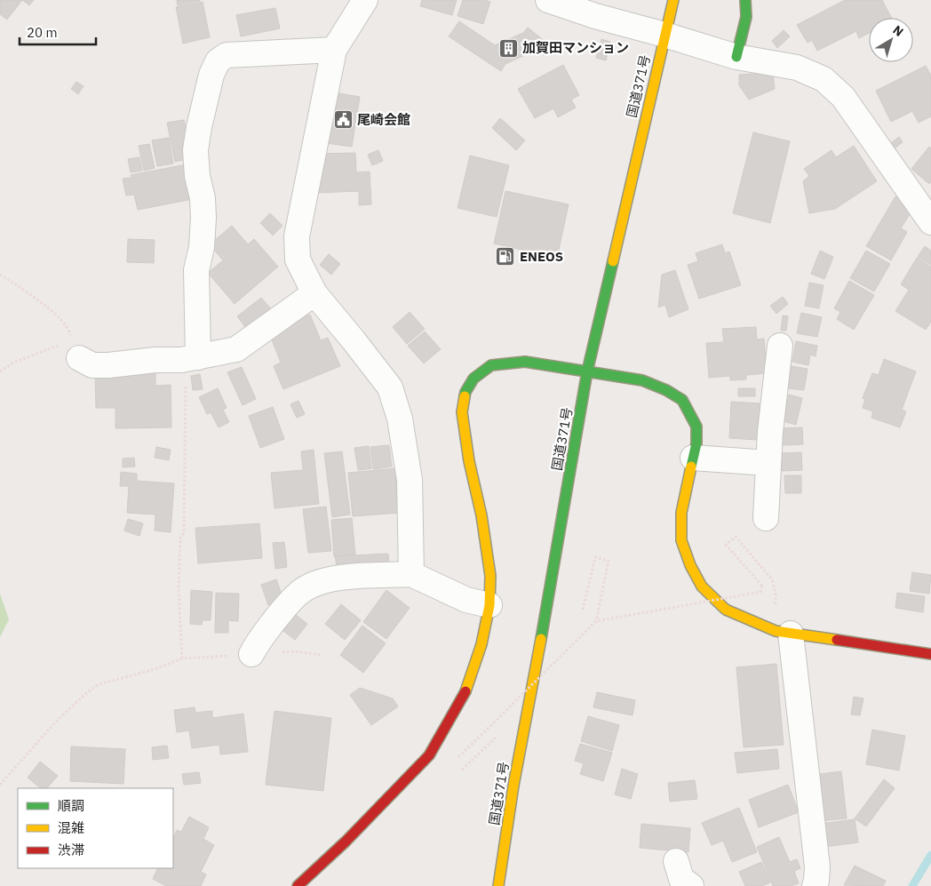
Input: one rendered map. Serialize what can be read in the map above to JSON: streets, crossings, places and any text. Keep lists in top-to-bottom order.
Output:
{
  "streets": {
    "main road": ["国道371号"]
  },
  "places": {
    "building": ["加賀田マンション"],
    "public building": ["尾崎会館"],
    "fuel station": ["ENEOS"]
  },
  "legend": ["順調", "混雑", "渋滞"],
  "scale_bar": "20 m",
  "north": "top right"
}
